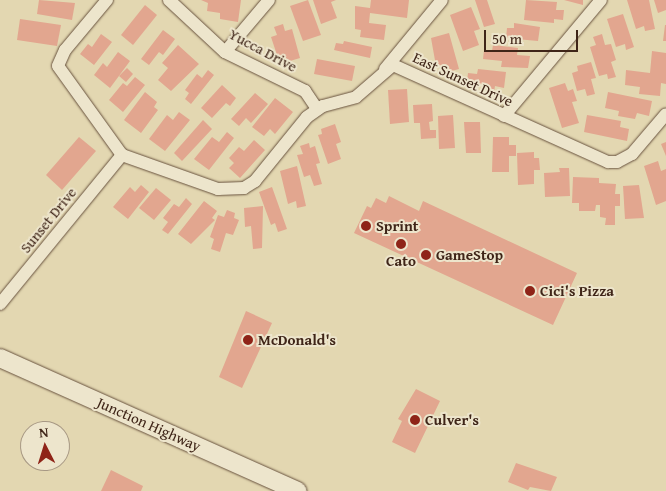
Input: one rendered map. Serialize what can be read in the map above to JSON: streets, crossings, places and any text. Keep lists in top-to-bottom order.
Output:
{
  "streets": {
    "main road": ["Junction Highway"],
    "street": ["Yucca Drive", "East Sunset Drive", "Sunset Drive"]
  },
  "places": [
    "Sprint",
    "Cato",
    "GameStop",
    "Cici's Pizza",
    "McDonald's",
    "Culver's"
  ],
  "scale_bar": "50 m",
  "north": "top"
}
